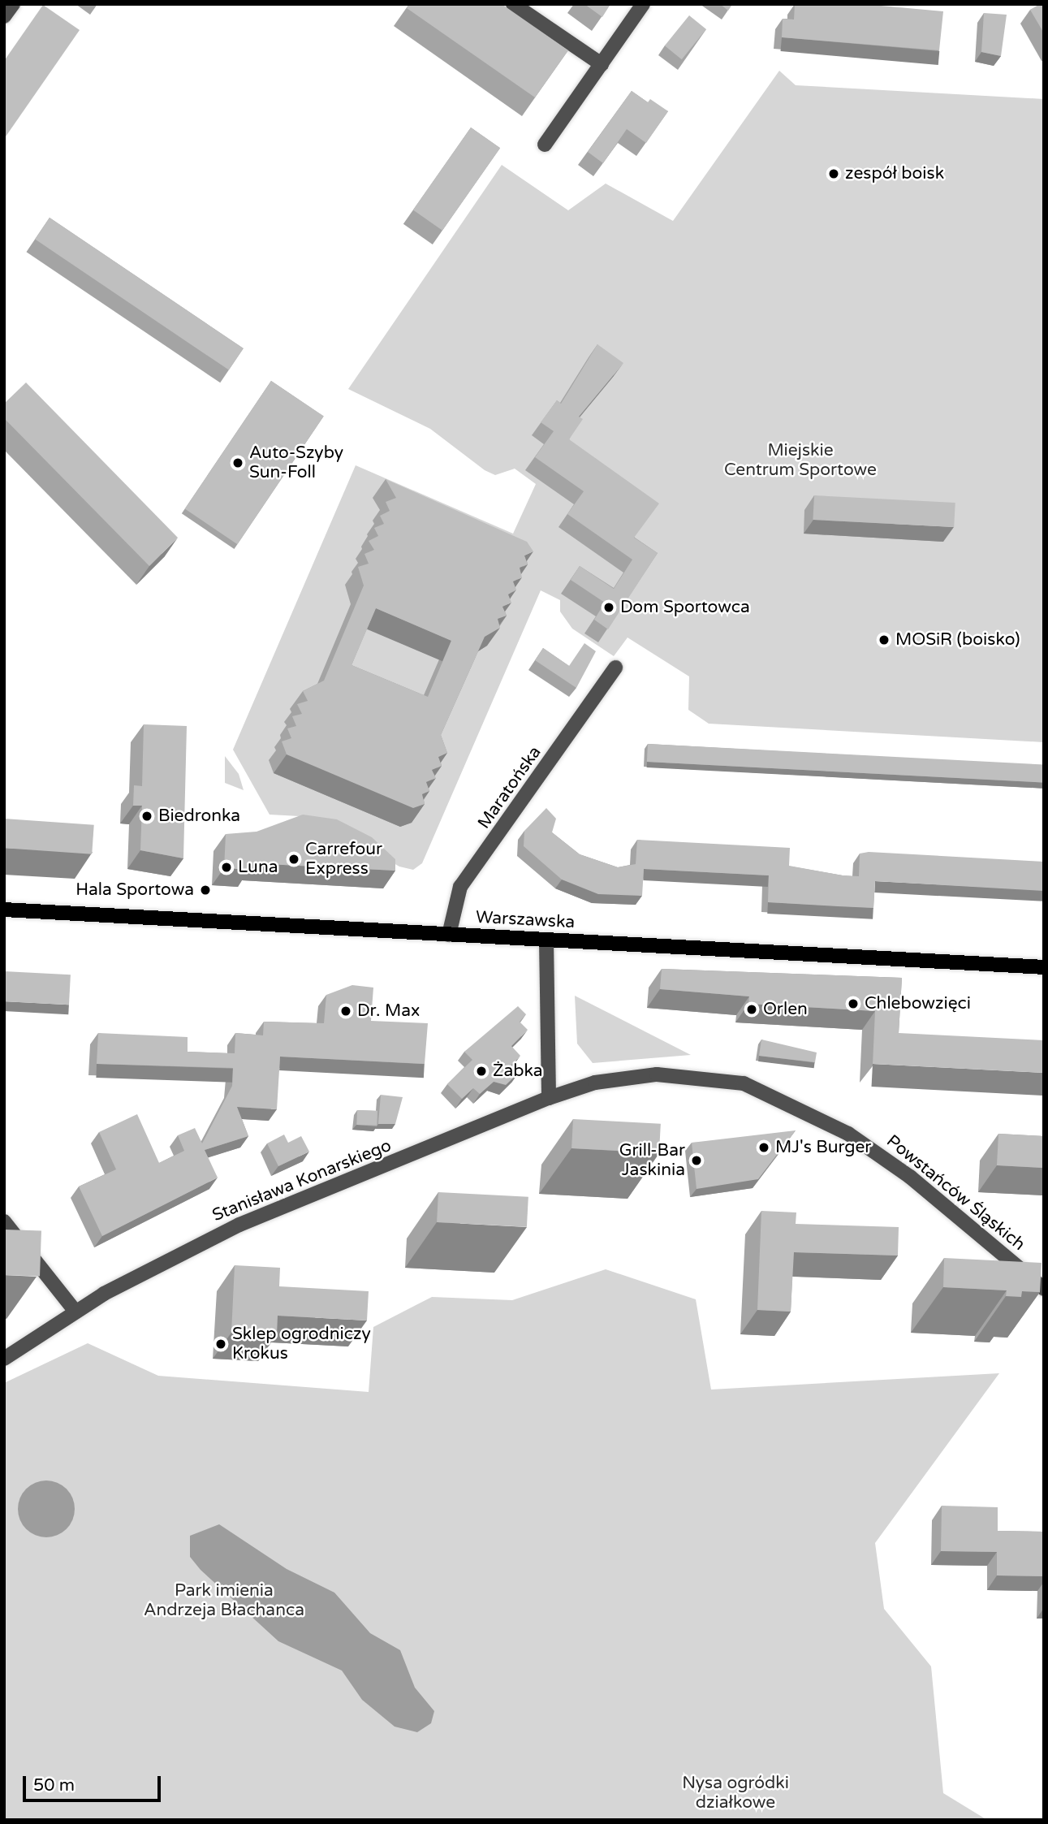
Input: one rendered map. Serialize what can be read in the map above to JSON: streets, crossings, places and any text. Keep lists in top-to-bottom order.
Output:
{
  "streets": {
    "main road": ["Warszawska"],
    "street": ["Maratońska", "Stanisława Konarskiego", "Powstańców Śląskich"]
  },
  "crossings": [
    ["Maratońska", "Warszawska"],
    ["Stanisława Konarskiego", "Powstańców Śląskich"]
  ],
  "parks": ["Miejskie Centrum Sportowe", "Park imienia Andrzeja Błachanca", "Nysa ogródki działkowe"],
  "places": [
    "zespół boisk",
    "Auto-Szyby Sun-Foll",
    "Dom Sportowca",
    "MOSiR (boisko)",
    "Biedronka",
    "Carrefour Express",
    "Luna",
    "Hala Sportowa",
    "Chlebowzięci",
    "Orlen",
    "Dr. Max",
    "Żabka",
    "MJ's Burger",
    "Grill-Bar Jaskinia",
    "Sklep ogrodniczy Krokus"
  ],
  "scale_bar": "50 m"
}
